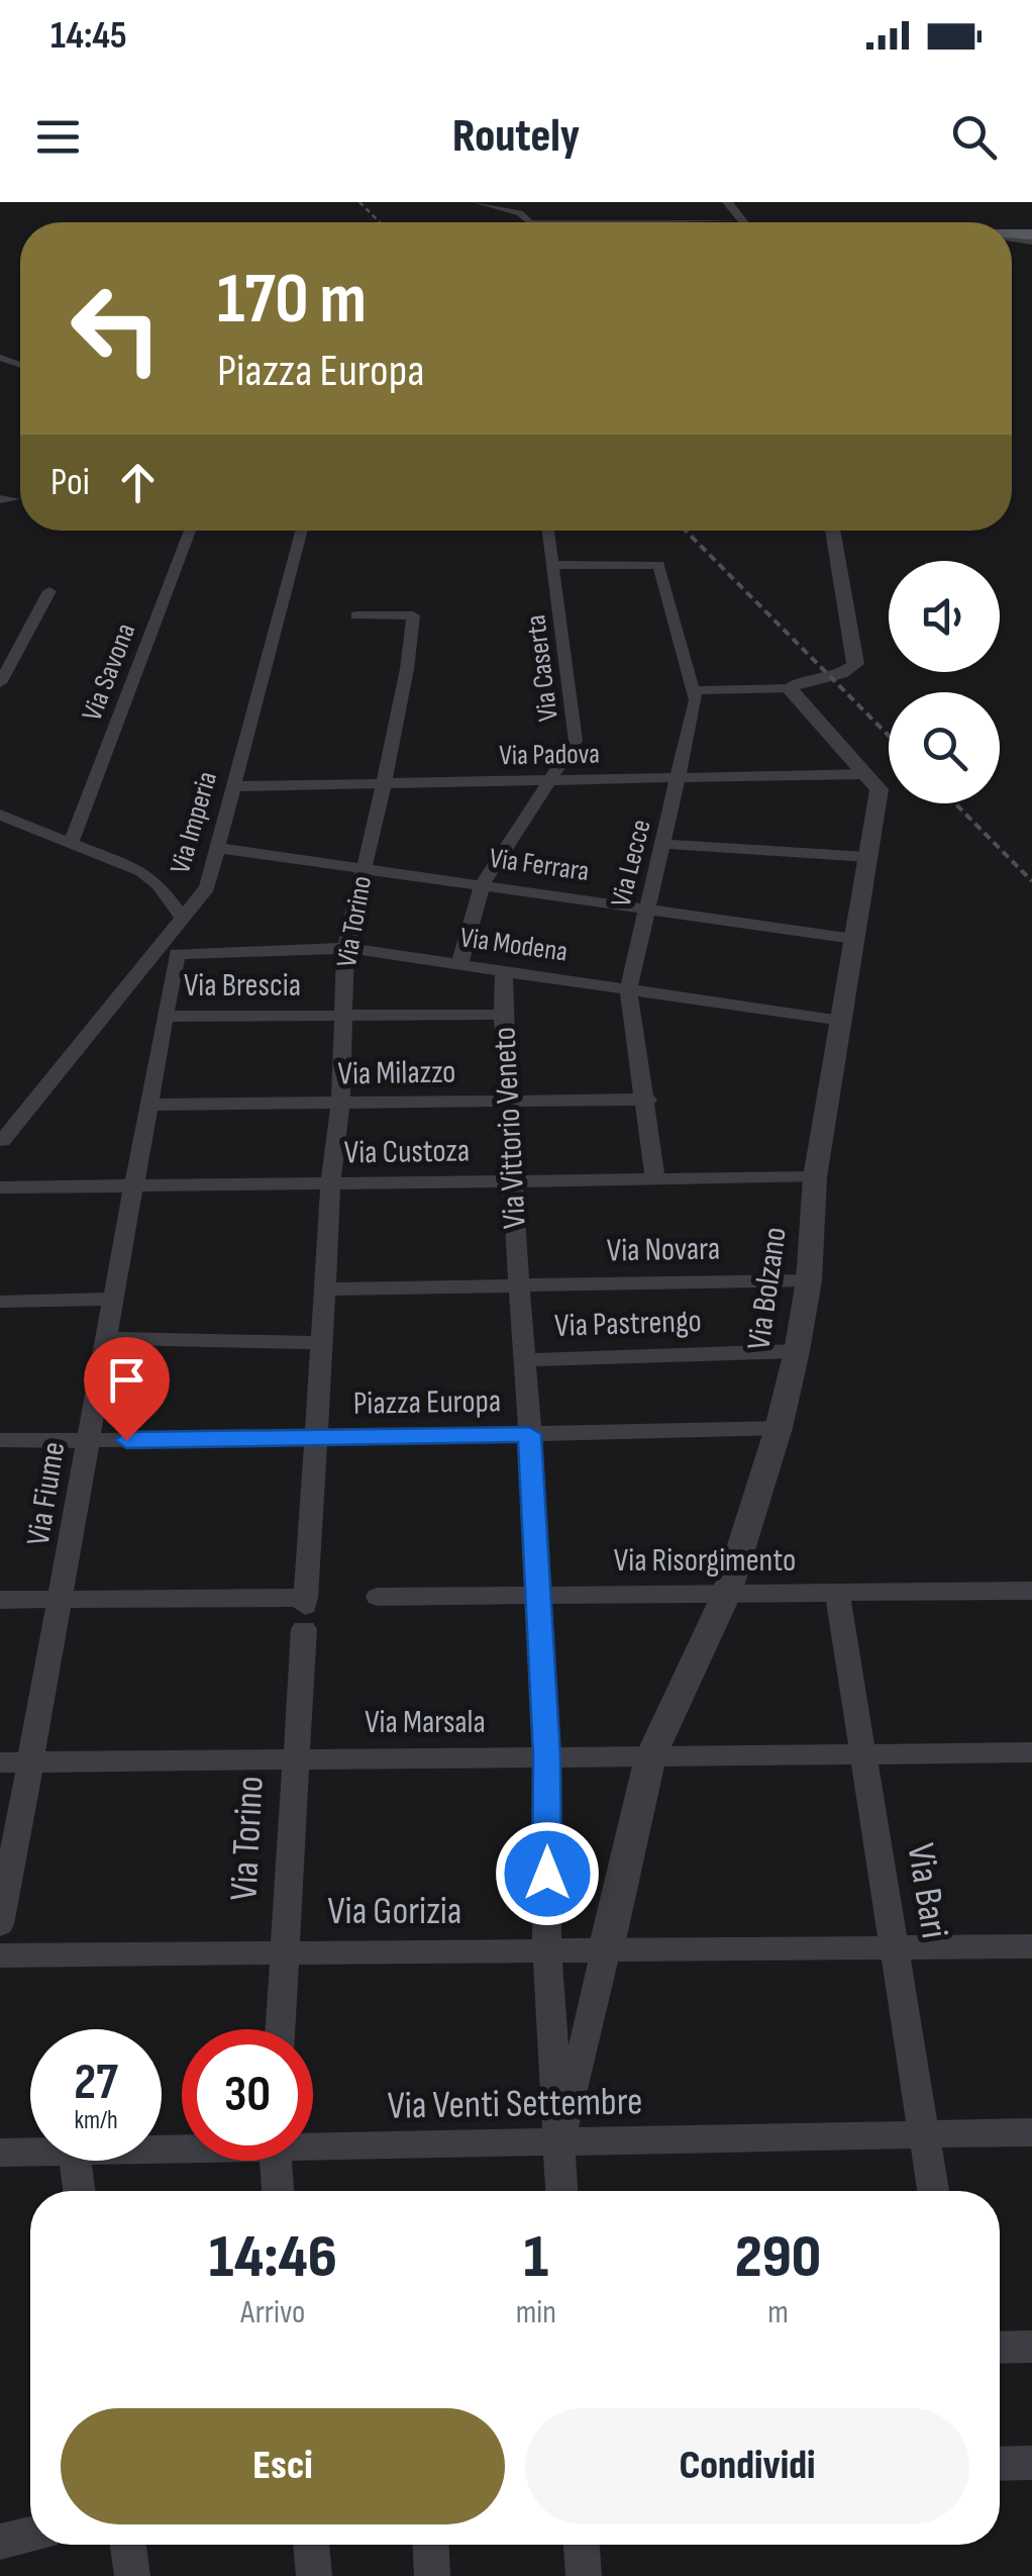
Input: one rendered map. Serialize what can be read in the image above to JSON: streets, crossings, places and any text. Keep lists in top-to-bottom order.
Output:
{
  "streets": {
    "street": [
      "Via Caserta",
      "Via Savona",
      "Via Padova",
      "Via Imperia",
      "Via Lecce",
      "Via Ferrara",
      "Via Torino",
      "Via Modena",
      "Via Brescia",
      "Via Milazzo",
      "Via Vittorio Veneto",
      "Via Custoza",
      "Via Novara",
      "Via Bolzano",
      "Via Pastrengo",
      "Piazza Europa",
      "Via Fiume",
      "Via Risorgimento",
      "Via Marsala",
      "Via Bari",
      "Via Gorizia",
      "Via Venti Settembre"
    ]
  },
  "crossings": [
    ["Via Caserta", "Via Padova"],
    ["Via Caserta", "Via Lecce"],
    ["Via Caserta", "Via Ferrara"],
    ["Via Caserta", "Via Modena"],
    ["Via Padova", "Via Imperia"],
    ["Via Padova", "Via Lecce"],
    ["Via Padova", "Via Torino"],
    ["Via Padova", "Via Bolzano"],
    ["Via Imperia", "Via Ferrara"],
    ["Via Lecce", "Via Ferrara"],
    ["Via Lecce", "Via Modena"],
    ["Via Lecce", "Via Milazzo"],
    ["Via Lecce", "Via Custoza"],
    ["Via Ferrara", "Via Torino"],
    ["Via Ferrara", "Via Bolzano"],
    ["Via Torino", "Via Modena"],
    ["Via Torino", "Via Brescia"],
    ["Via Torino", "Via Milazzo"],
    ["Via Torino", "Via Custoza"],
    ["Via Torino", "Piazza Europa"],
    ["Via Torino", "Via Marsala"],
    ["Via Torino", "Via Gorizia"],
    ["Via Modena", "Via Vittorio Veneto"],
    ["Via Modena", "Via Bolzano"],
    ["Via Modena", "Via Fiume"],
    ["Via Brescia", "Via Vittorio Veneto"],
    ["Via Brescia", "Via Fiume"],
    ["Via Milazzo", "Via Vittorio Veneto"],
    ["Via Milazzo", "Via Fiume"],
    ["Via Vittorio Veneto", "Via Custoza"],
    ["Via Vittorio Veneto", "Via Novara"],
    ["Via Vittorio Veneto", "Piazza Europa"],
    ["Via Custoza", "Via Bolzano"],
    ["Via Custoza", "Via Fiume"],
    ["Via Novara", "Via Bolzano"],
    ["Via Novara", "Piazza Europa"],
    ["Via Bolzano", "Via Pastrengo"],
    ["Via Bolzano", "Via Risorgimento"],
    ["Via Bolzano", "Via Marsala"],
    ["Via Bolzano", "Via Gorizia"],
    ["Via Pastrengo", "Piazza Europa"],
    ["Via Fiume", "Via Marsala"],
    ["Via Risorgimento", "Via Bari"],
    ["Via Marsala", "Via Bari"],
    ["Via Bari", "Via Gorizia"],
    ["Via Bari", "Via Venti Settembre"]
  ],
  "page": {
    "status": "14:45",
    "header": "Routely",
    "turn": ["170 m", "Piazza Europa"],
    "then": "Poi",
    "speed": "27 km/h",
    "limit": "30",
    "eta": [
      "14:46",
      "Arrivo",
      "1",
      "min",
      "290",
      "m"
    ],
    "buttons": ["Esci", "Condividi"]
  }
}
